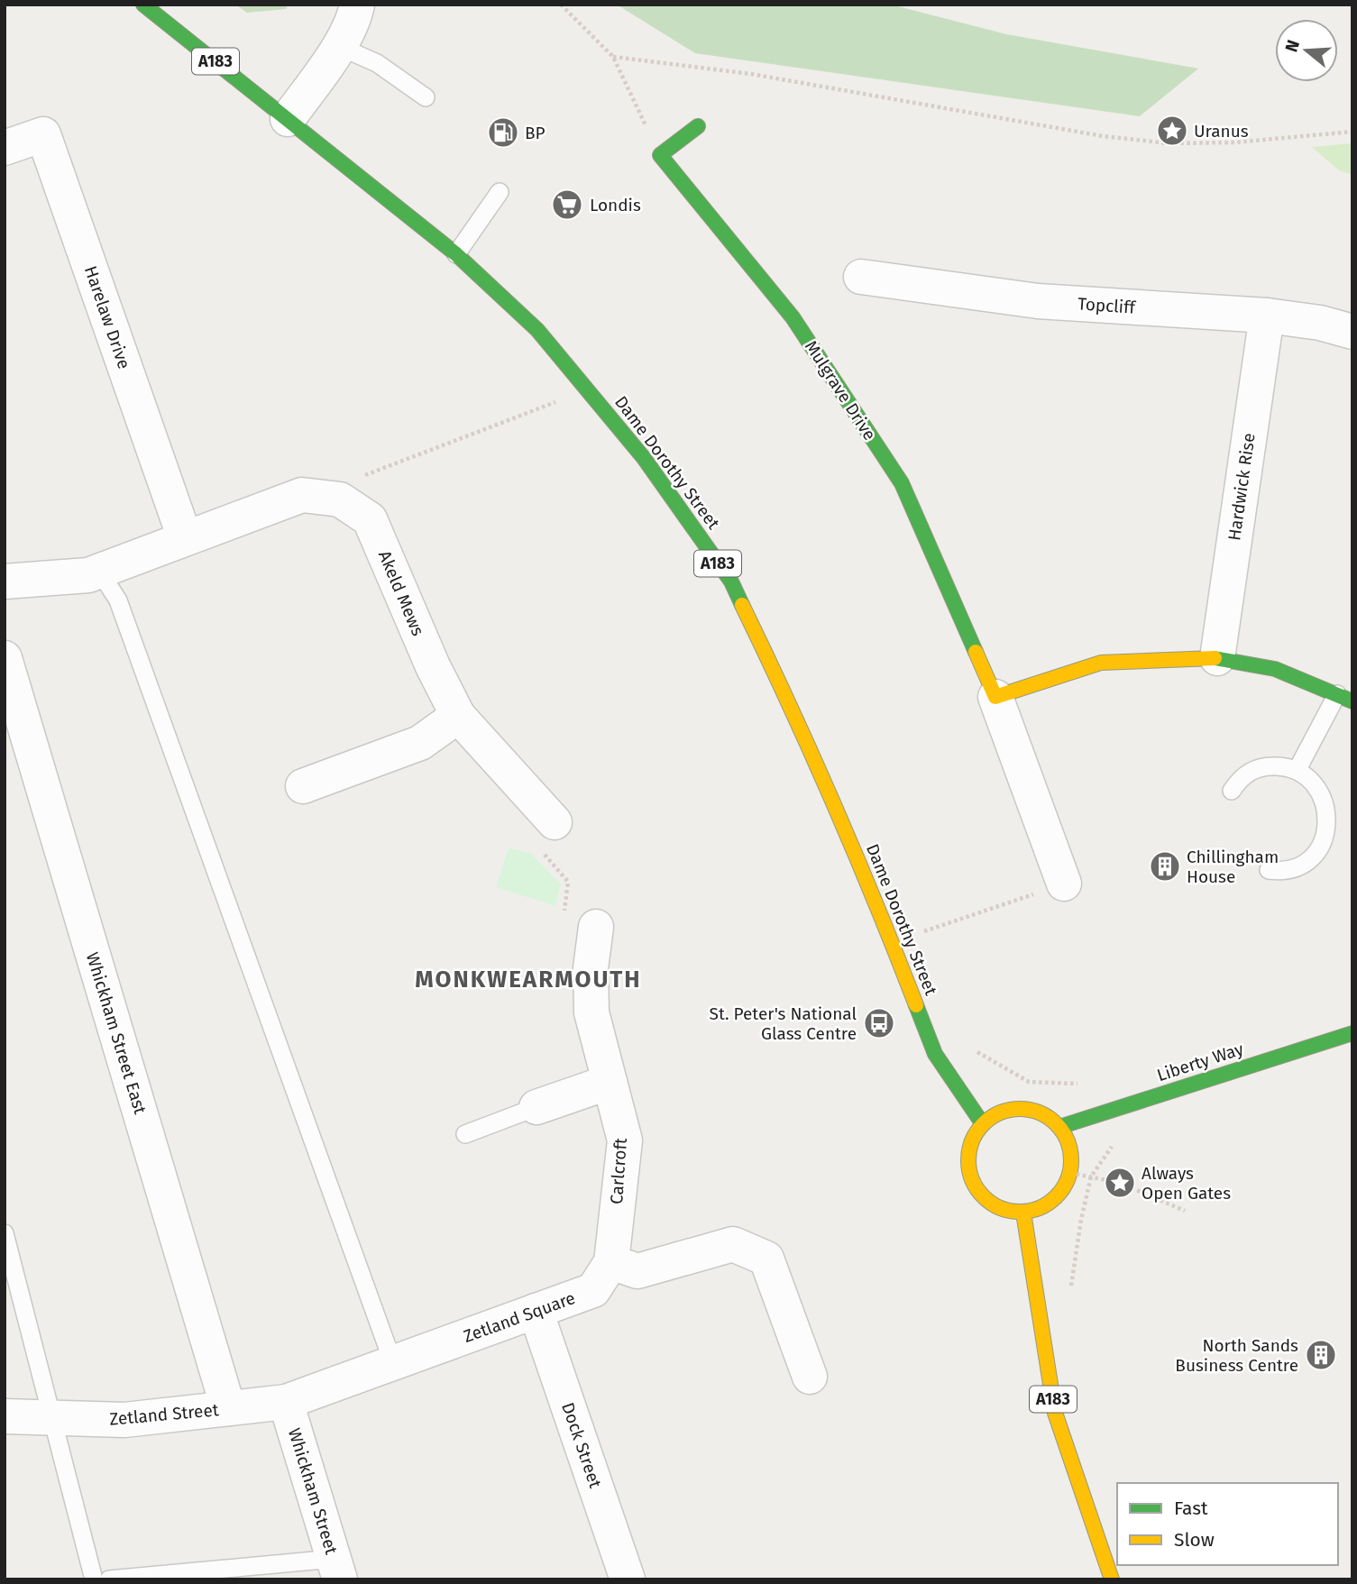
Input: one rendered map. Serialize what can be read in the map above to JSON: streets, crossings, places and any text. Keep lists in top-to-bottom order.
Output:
{
  "streets": {
    "main road": [
      "A183",
      "Mulgrave Drive",
      "Dame Dorothy Street",
      "Liberty Way"
    ],
    "street": [
      "Topcliff",
      "Harelaw Drive",
      "Hardwick Rise",
      "Akeld Mews",
      "Whickham Street East",
      "Carlcroft",
      "Zetland Square",
      "Zetland Street",
      "Dock Street",
      "Whickham Street"
    ]
  },
  "crossings": [
    ["A183", "Dame Dorothy Street"],
    ["A183", "Liberty Way"],
    ["Topcliff", "Hardwick Rise"],
    ["Harelaw Drive", "Akeld Mews"],
    ["Dame Dorothy Street", "Liberty Way"],
    ["Whickham Street East", "Zetland Street"],
    ["Carlcroft", "Zetland Square"],
    ["Zetland Square", "Zetland Street"],
    ["Zetland Square", "Dock Street"],
    ["Zetland Square", "Whickham Street"],
    ["Zetland Street", "Whickham Street"]
  ],
  "districts": ["MONKWEARMOUTH"],
  "places": {
    "place": ["Uranus", "Always Open Gates"],
    "fuel station": ["BP"],
    "supermarket": ["Londis"],
    "building": ["Chillingham House", "North Sands Business Centre"],
    "bus stop": ["St. Peter's National Glass Centre"]
  },
  "legend": ["Fast", "Slow"],
  "north": "left"
}
